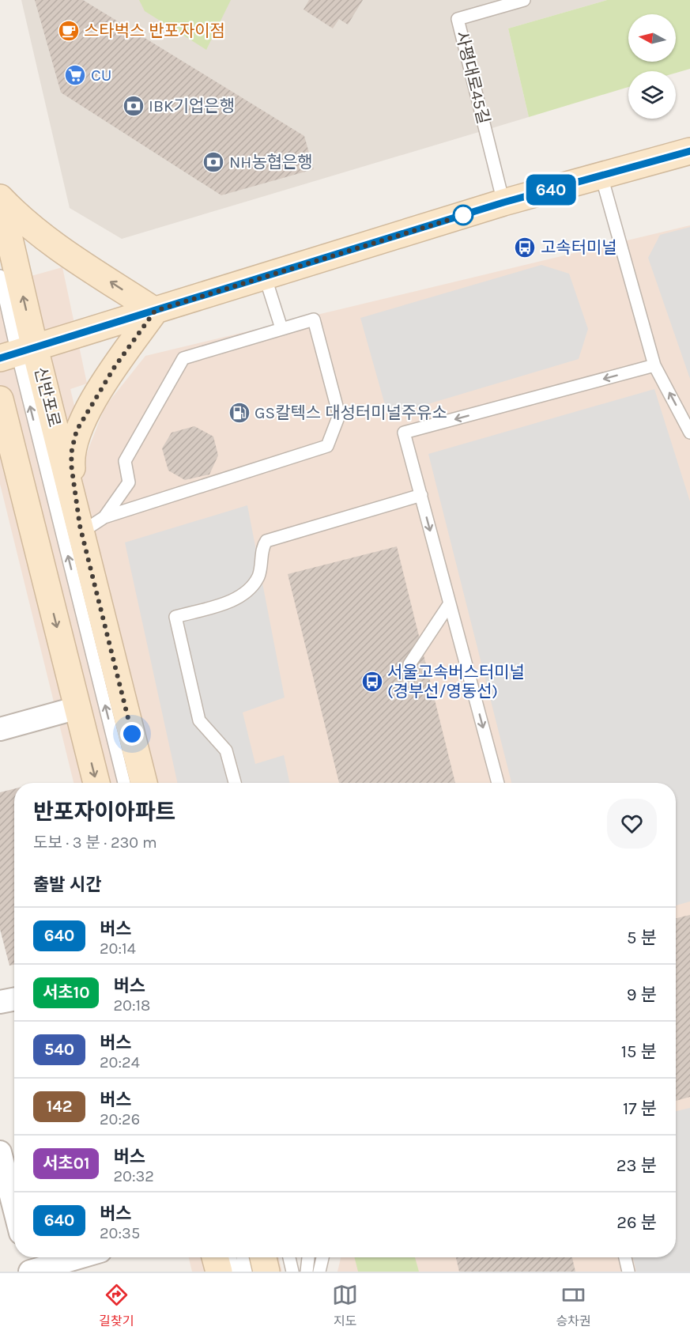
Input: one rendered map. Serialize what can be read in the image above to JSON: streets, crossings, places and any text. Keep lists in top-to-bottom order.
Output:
{
  "streets": {
    "main road": ["신반포로"],
    "lane": ["사평대로45길"]
  },
  "places": {
    "cafe": ["스타벅스 반포자이점"],
    "supermarket": ["CU"],
    "bank": ["IBK기업은행", "NH농협은행"],
    "bus stop": ["고속터미널", "서울고속버스터미널 (경부선/영동선)"],
    "fuel station": ["GS칼텍스 대성터미널주유소"]
  },
  "lines": ["bus line 640"],
  "north": "left",
  "page": {
    "on_map": "640",
    "heading": [
      ["반포자이아파트", "도보 · 3 분 · 230 m"],
      "출발 시간"
    ],
    "list": [
      {
        "mark": "640",
        "name": "버스",
        "note": "20:14",
        "value": "5 분"
      },
      {
        "mark": "서초10",
        "name": "버스",
        "note": "20:18",
        "value": "9 분"
      },
      {
        "mark": "540",
        "name": "버스",
        "note": "20:24",
        "value": "15 분"
      },
      {
        "mark": "142",
        "name": "버스",
        "note": "20:26",
        "value": "17 분"
      },
      {
        "mark": "서초01",
        "name": "버스",
        "note": "20:32",
        "value": "23 분"
      },
      {
        "mark": "640",
        "name": "버스",
        "note": "20:35",
        "value": "26 분"
      }
    ],
    "tabs": ["길찾기", "지도", "승차권"]
  }
}
